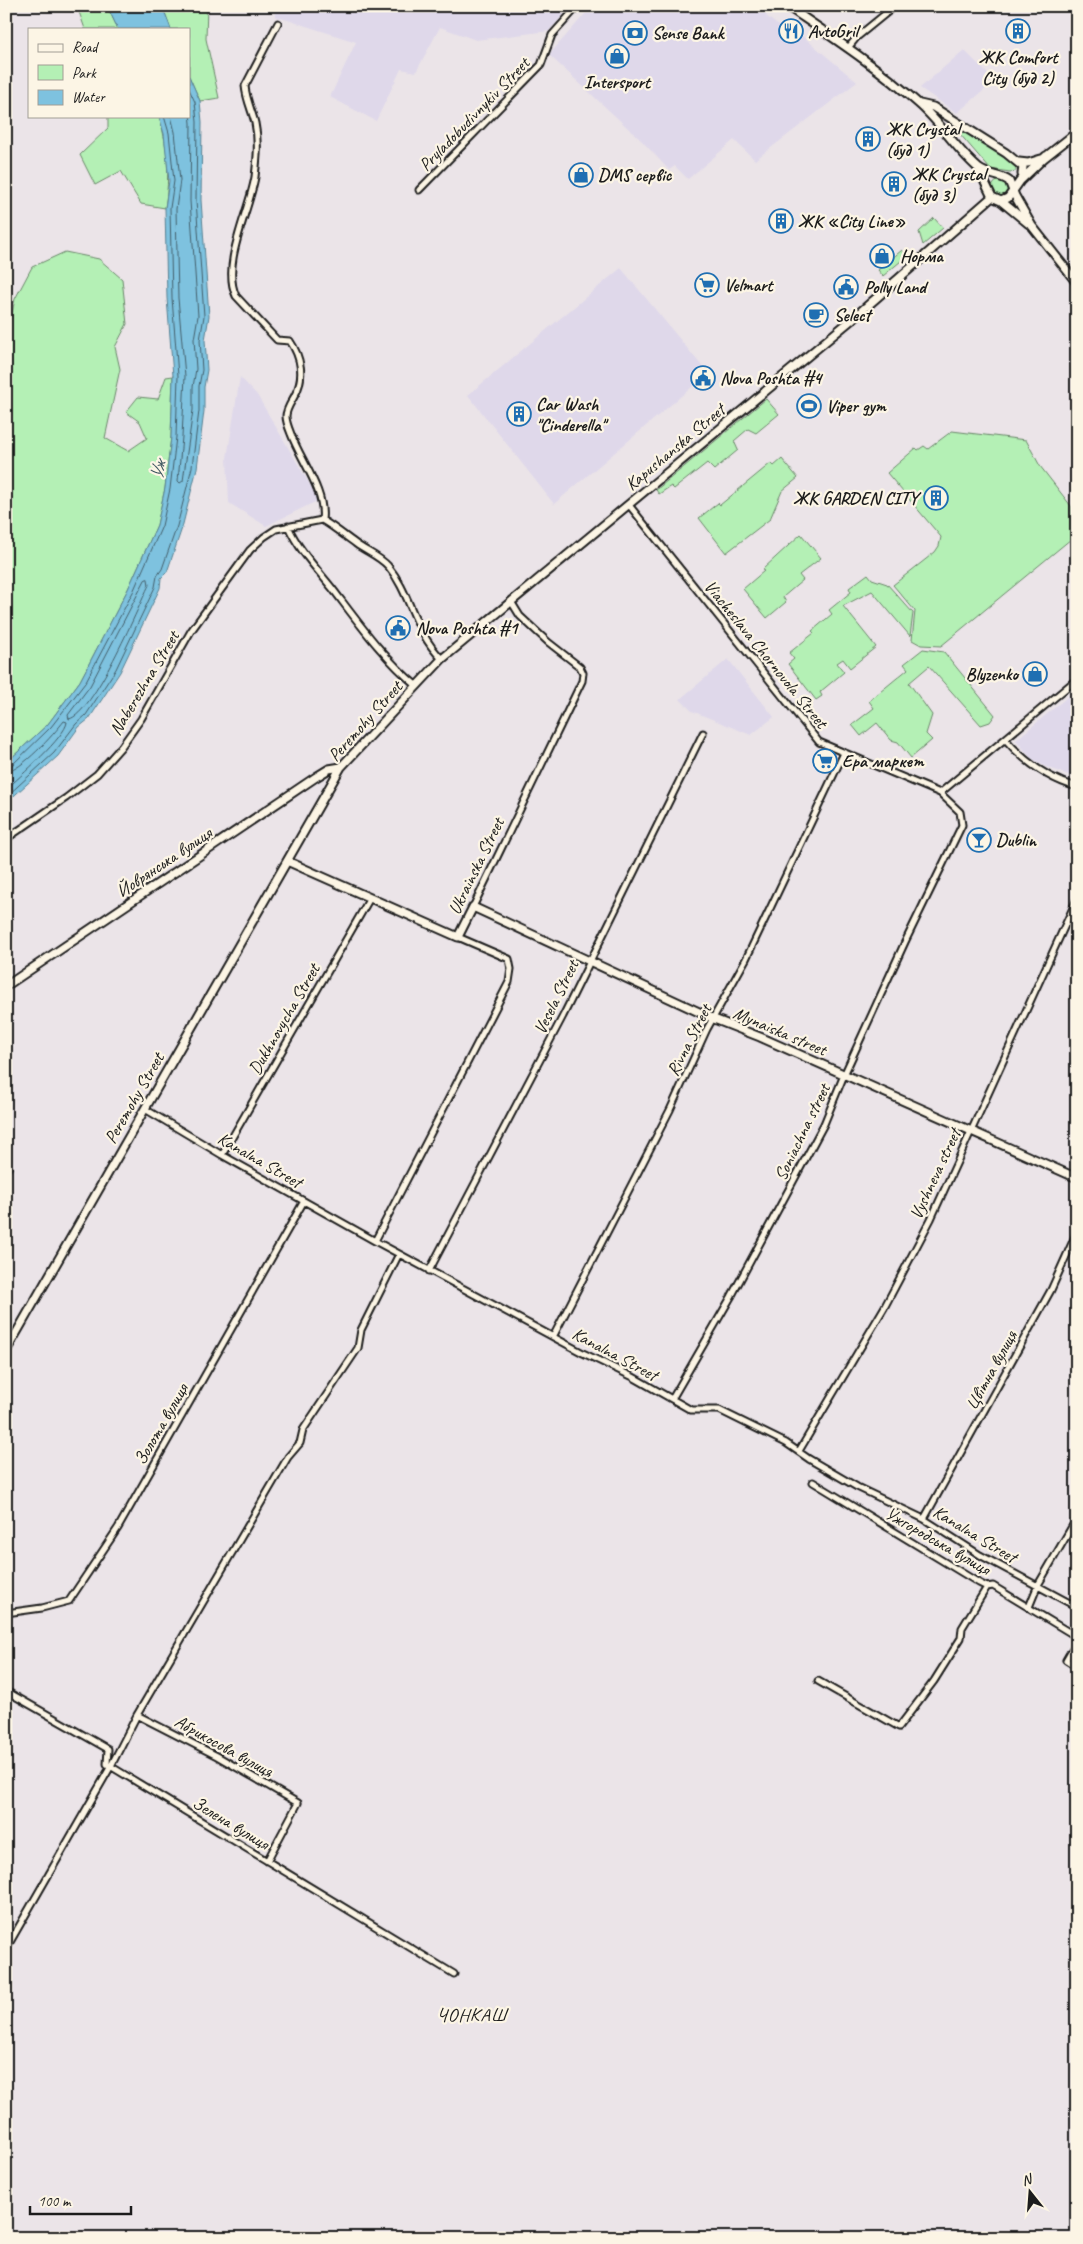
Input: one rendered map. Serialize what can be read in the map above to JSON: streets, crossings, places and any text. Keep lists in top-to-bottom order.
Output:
{
  "streets": {
    "street": [
      "Pryladobudivnykiv Street",
      "Kapushanska Street",
      "Viacheslava Chornovola Street",
      "Naberezhna Street",
      "Peremohy Street",
      "Йоврянська вулиця",
      "Ukrainska Street",
      "Vesela Street",
      "Dukhnovycha Street",
      "Mynaiska street",
      "Rivna Street",
      "Soniachna street",
      "Kanalna Street",
      "Vyshneva street",
      "Цвітна вулиця",
      "Золота вулиця",
      "Ужгородська вулиця",
      "Абрикосова вулиця",
      "Зелена вулиця"
    ]
  },
  "crossings": [
    ["Kapushanska Street", "Viacheslava Chornovola Street"],
    ["Kapushanska Street", "Peremohy Street"],
    ["Kapushanska Street", "Ukrainska Street"],
    ["Viacheslava Chornovola Street", "Rivna Street"],
    ["Viacheslava Chornovola Street", "Soniachna street"],
    ["Peremohy Street", "Йоврянська вулиця"],
    ["Peremohy Street", "Kanalna Street"],
    ["Ukrainska Street", "Mynaiska street"],
    ["Ukrainska Street", "Kanalna Street"],
    ["Vesela Street", "Mynaiska street"],
    ["Vesela Street", "Kanalna Street"],
    ["Dukhnovycha Street", "Kanalna Street"],
    ["Mynaiska street", "Rivna Street"],
    ["Mynaiska street", "Soniachna street"],
    ["Mynaiska street", "Vyshneva street"],
    ["Rivna Street", "Kanalna Street"],
    ["Soniachna street", "Kanalna Street"],
    ["Kanalna Street", "Vyshneva street"],
    ["Kanalna Street", "Цвітна вулиця"],
    ["Kanalna Street", "Золота вулиця"],
    ["Абрикосова вулиця", "Зелена вулиця"]
  ],
  "districts": ["ЧОНКАШ"],
  "water": ["Уж"],
  "places": {
    "restaurant": ["AvtoGril"],
    "building": [
      "ЖК Comfort City (буд 2)",
      "ЖК Crystal (буд 1)",
      "ЖК Crystal (буд 3)",
      "ЖК «City Line»",
      "Car Wash \"Cinderella\"",
      "ЖК GARDEN CITY"
    ],
    "bank": ["Sense Bank"],
    "shop": [
      "Intersport",
      "DMS сервіс",
      "Норма",
      "Blyzenko"
    ],
    "supermarket": ["Velmart", "Ера маркет"],
    "public building": ["Polly Land", "Nova Poshta #4", "Nova Poshta #1"],
    "cafe": ["Select"],
    "sports": ["Viper gym"],
    "bar": ["Dublin"]
  },
  "legend": ["Road", "Park", "Water"],
  "scale_bar": "100 m",
  "north": "top"
}
